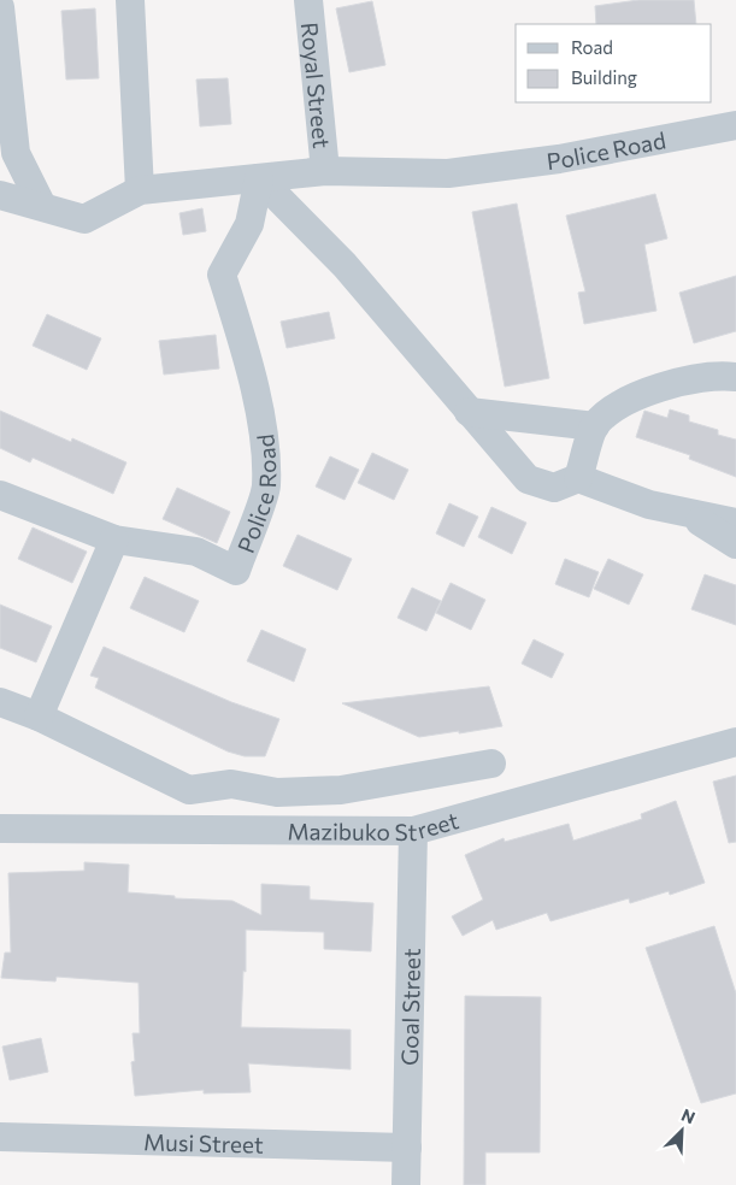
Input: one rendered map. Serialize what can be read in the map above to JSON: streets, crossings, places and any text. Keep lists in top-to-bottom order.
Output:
{
  "streets": {
    "street": [
      "Royal Street",
      "Police Road",
      "Mazibuko Street",
      "Goal Street",
      "Musi Street"
    ]
  },
  "crossings": [
    ["Royal Street", "Police Road"],
    ["Mazibuko Street", "Goal Street"],
    ["Goal Street", "Musi Street"]
  ],
  "legend": ["Road", "Building"],
  "north": "top right"
}
